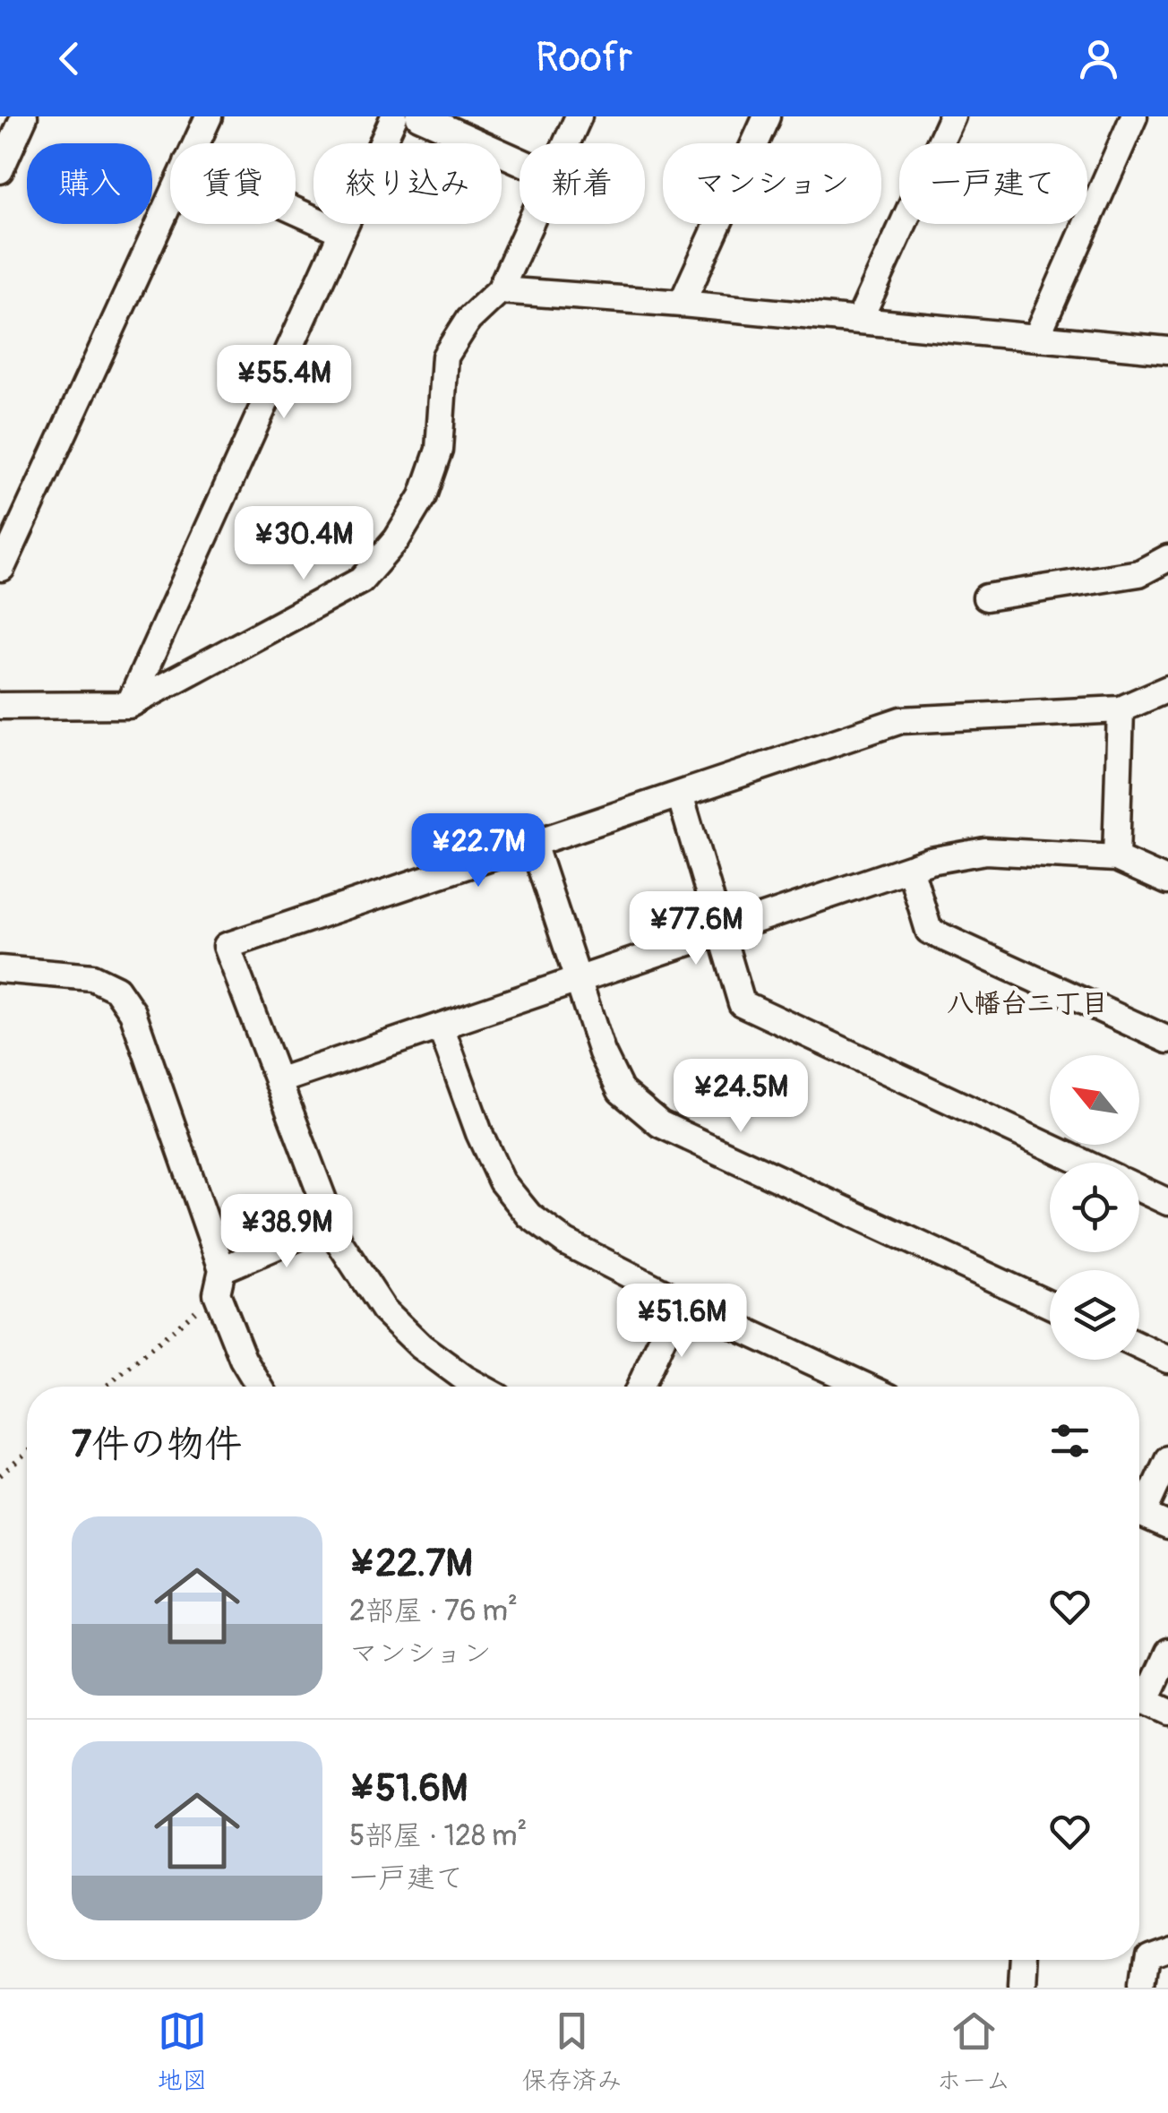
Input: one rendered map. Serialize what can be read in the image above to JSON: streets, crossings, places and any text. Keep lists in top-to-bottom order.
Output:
{
  "districts": ["八幡台二丁目"],
  "north": "top left",
  "page": {
    "header": "Roofr",
    "chip": [
      "購入",
      "賃貸",
      "絞り込み",
      "新着",
      "マンション",
      "一戸建て"
    ],
    "price": [
      "¥55.4M",
      "¥30.4M",
      "¥22.7M",
      "¥77.6M",
      "¥24.5M",
      "¥38.9M",
      "¥51.6M"
    ],
    "heading": "7件の物件",
    "list": [
      {
        "name": "¥22.7M",
        "note": "2部屋 · 76 m² · マンション"
      },
      {
        "name": "¥51.6M",
        "note": "5部屋 · 128 m² · 一戸建て"
      }
    ],
    "tabs": ["地図", "保存済み", "ホーム"]
  }
}
